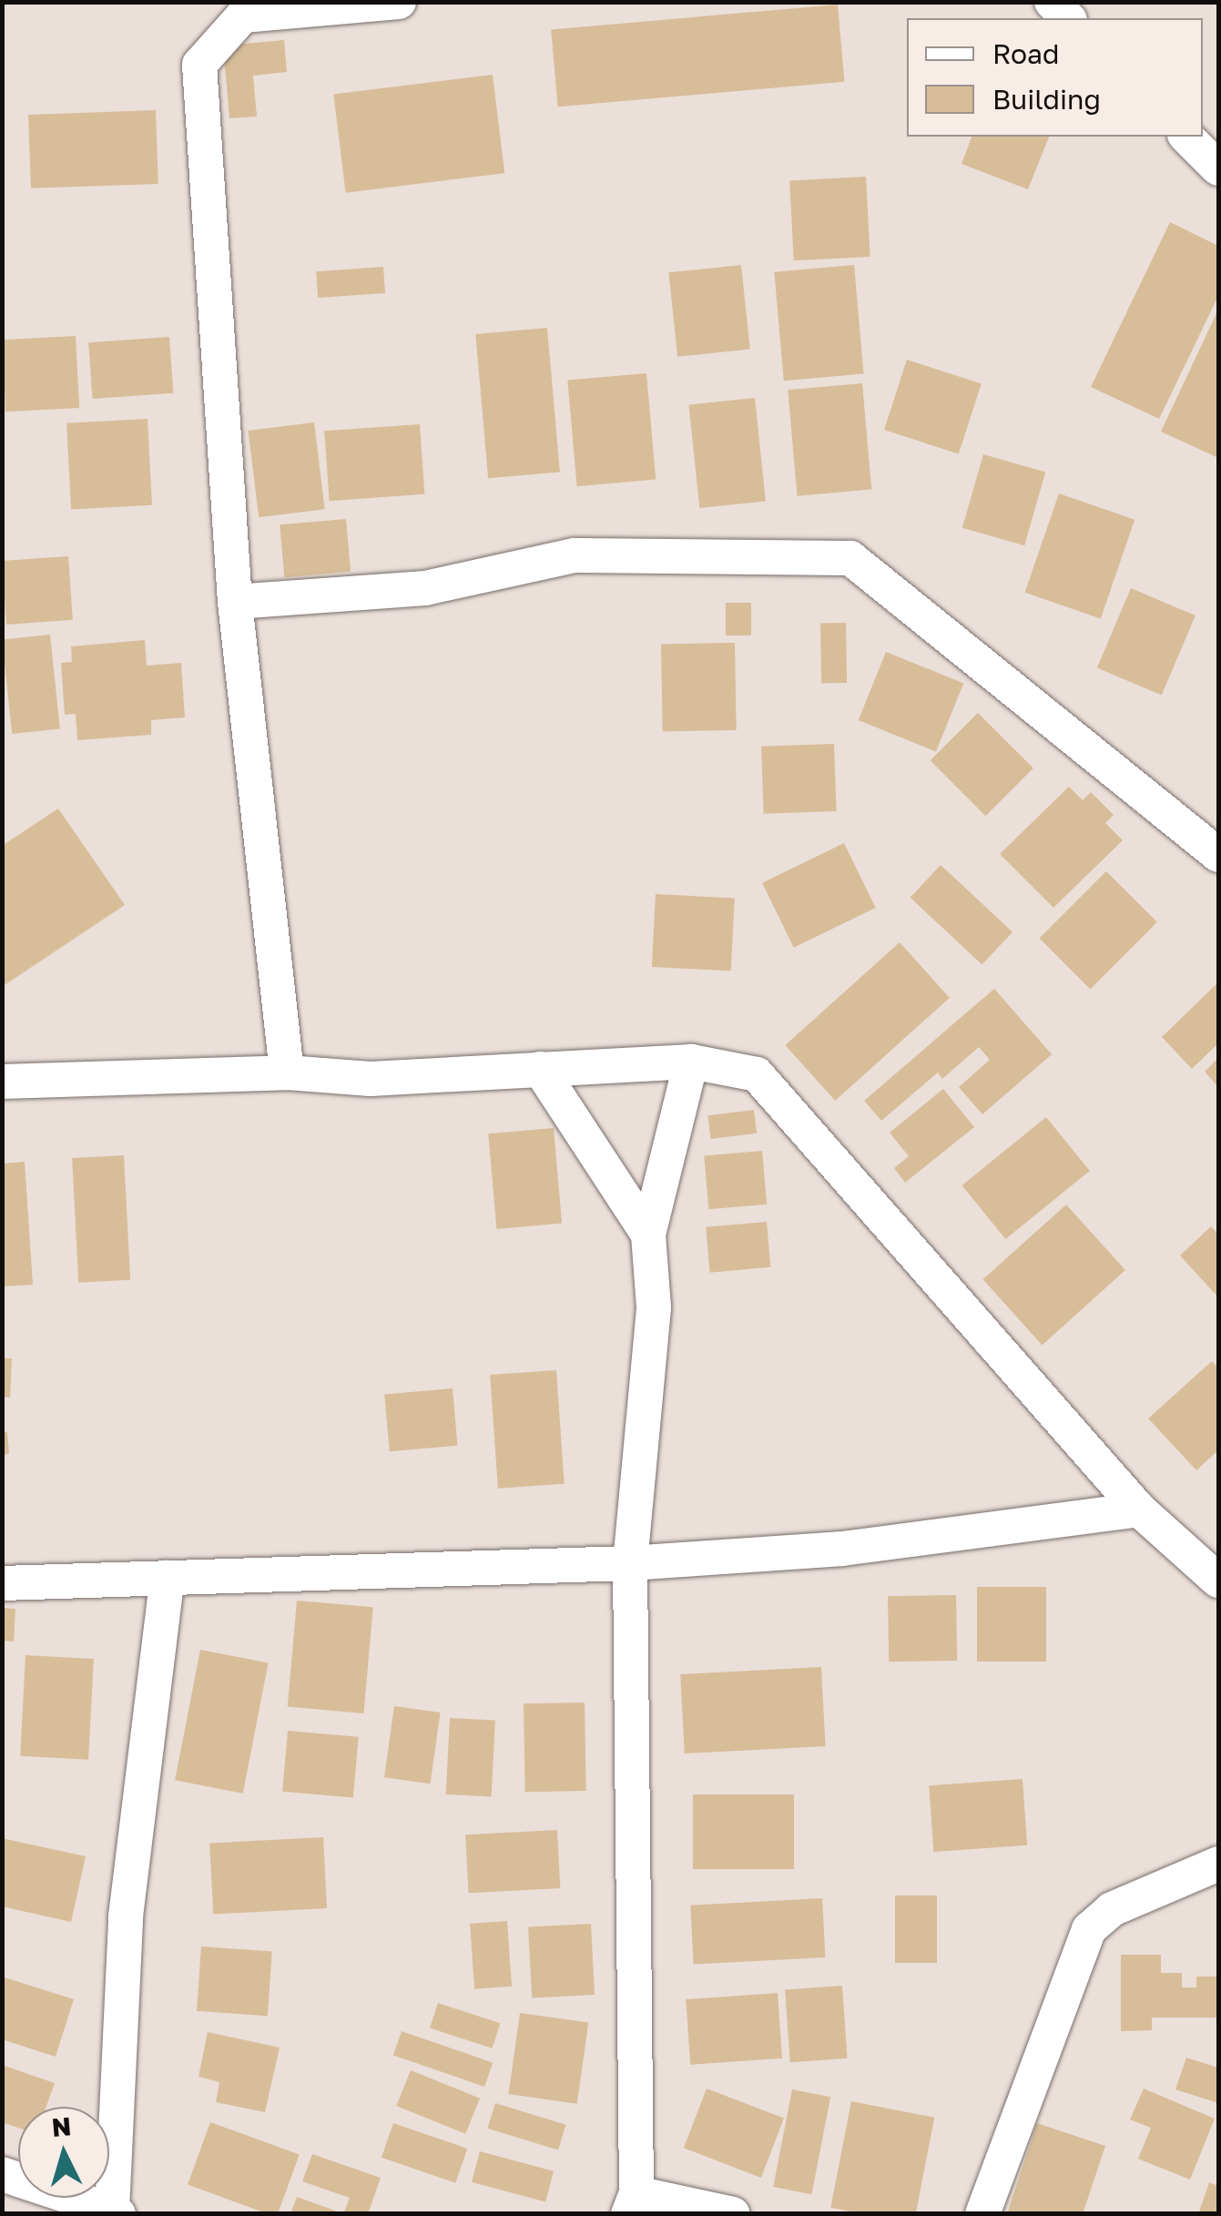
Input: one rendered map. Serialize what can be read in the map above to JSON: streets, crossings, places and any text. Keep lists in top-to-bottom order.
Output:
{
  "legend": ["Road", "Building"],
  "north": "top"
}
